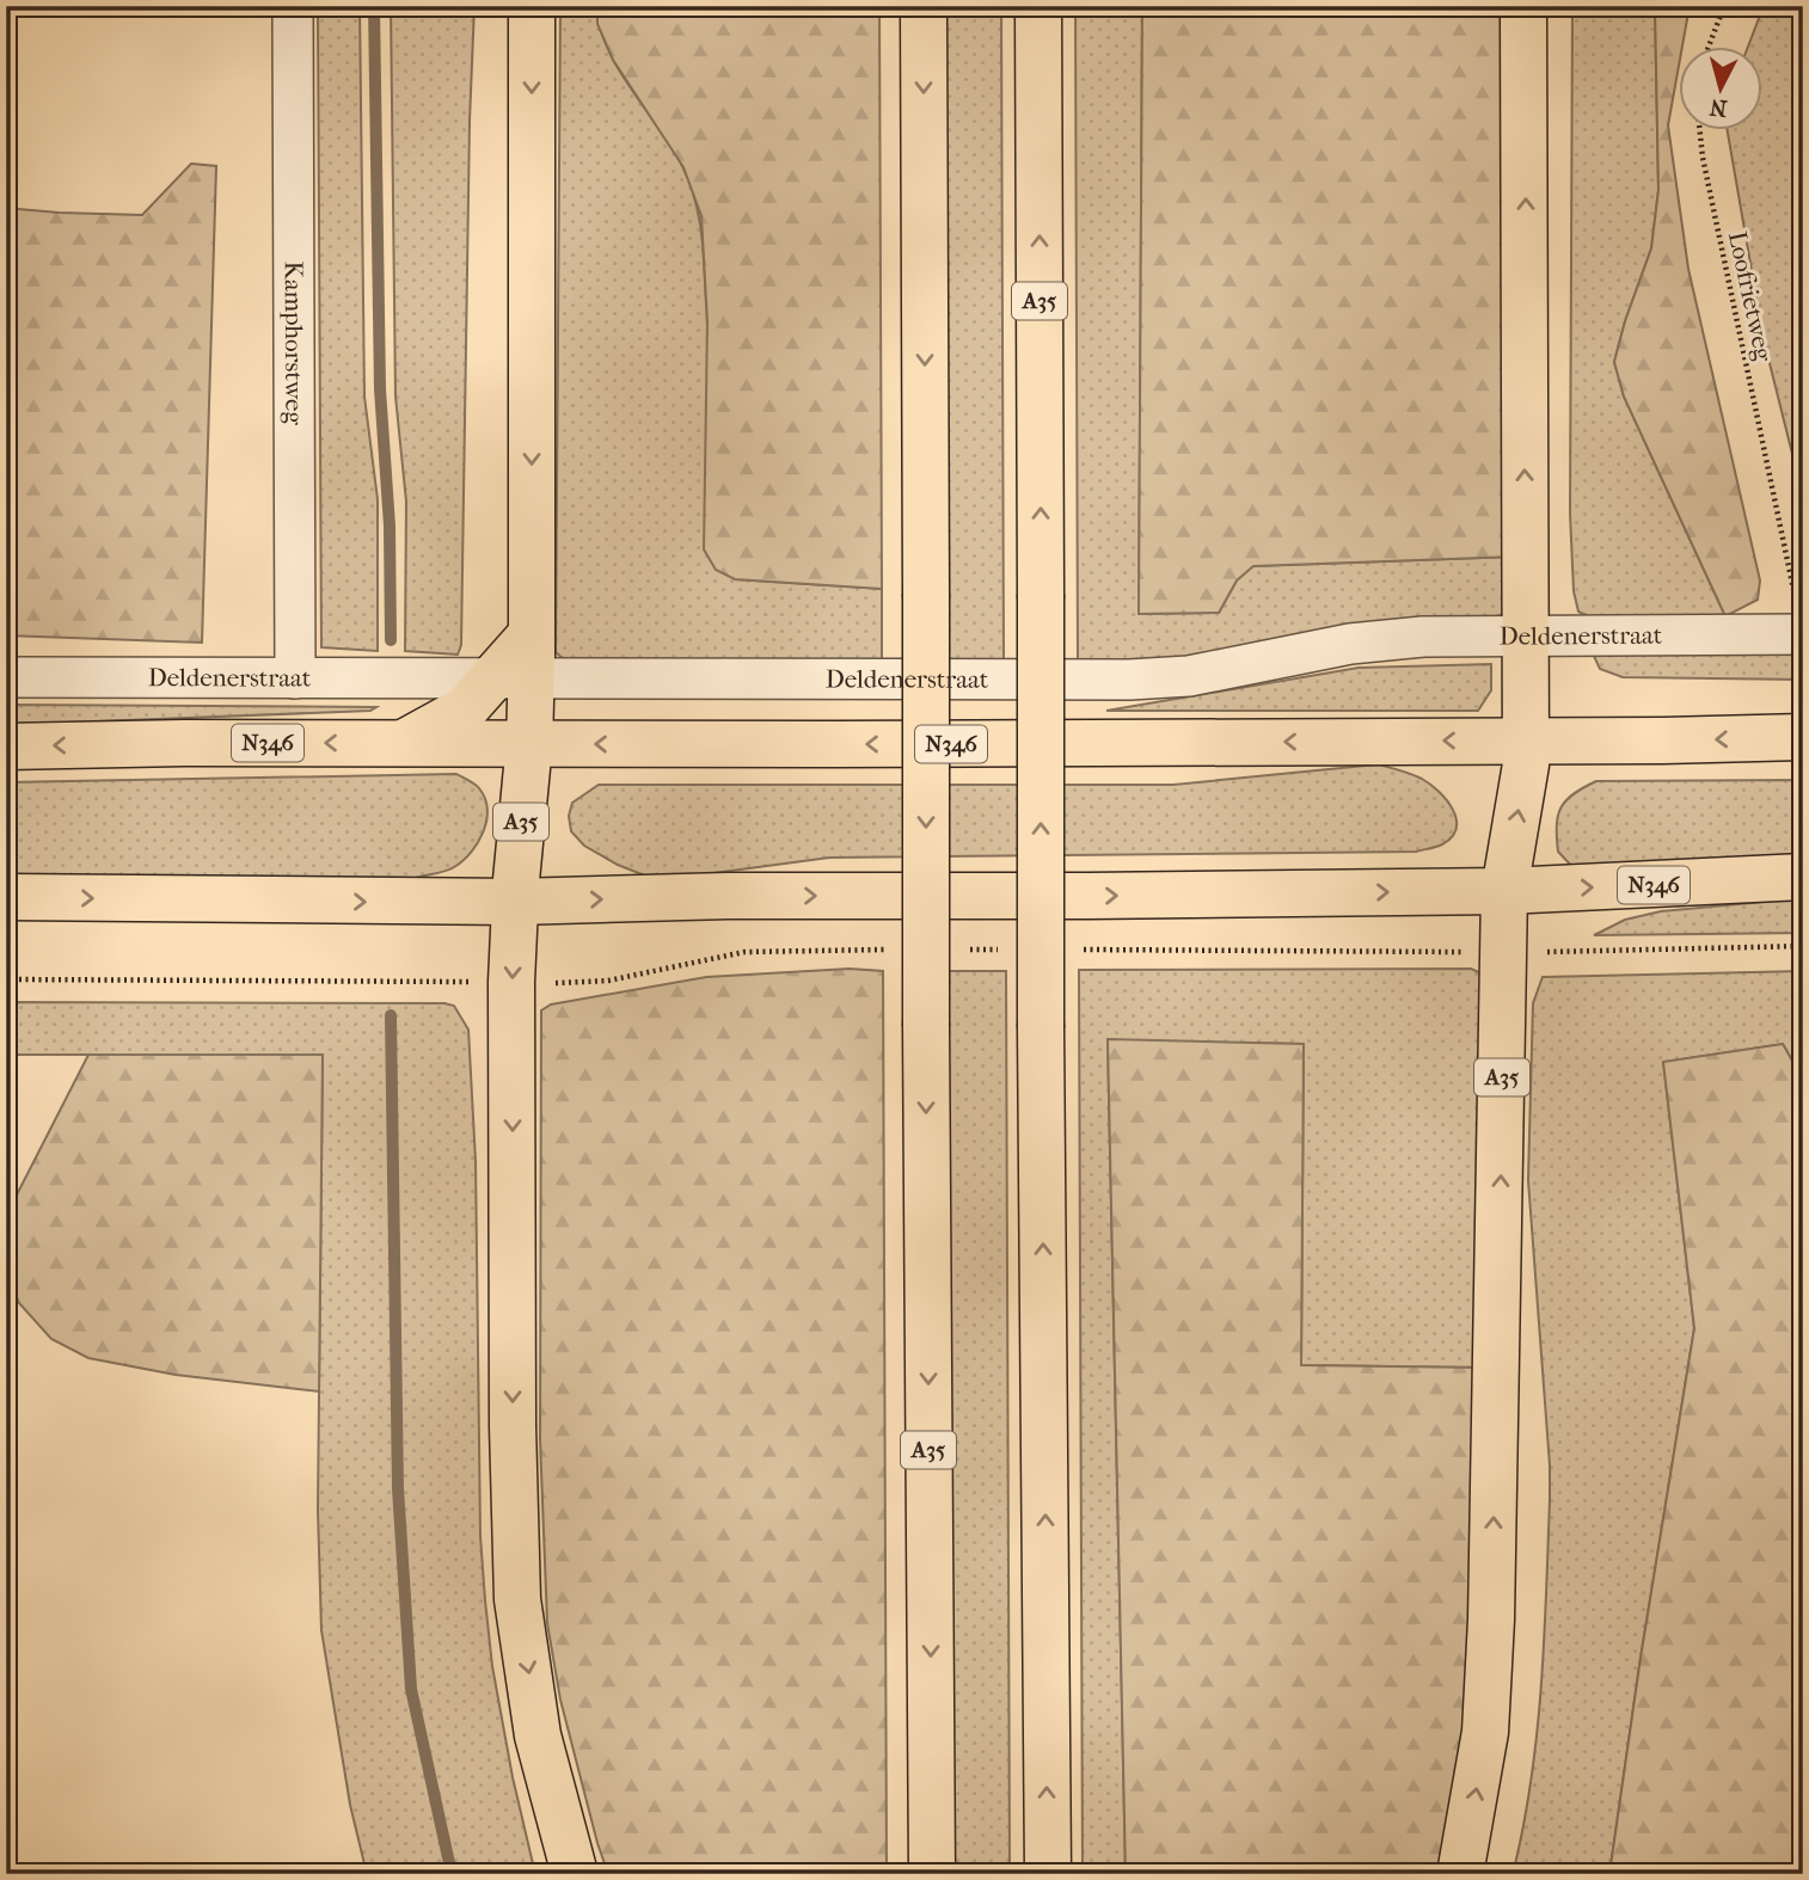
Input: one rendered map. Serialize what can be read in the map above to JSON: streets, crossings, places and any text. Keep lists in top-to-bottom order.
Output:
{
  "streets": {
    "main road": ["A35", "N346"],
    "street": ["Kamphorstweg", "Deldenerstraat"],
    "path": ["Loofrietweg"]
  },
  "crossings": [
    ["Loofrietweg", "Deldenerstraat"],
    ["A35", "Deldenerstraat"],
    ["A35", "N346"],
    ["Kamphorstweg", "Deldenerstraat"]
  ],
  "north": "bottom"
}
